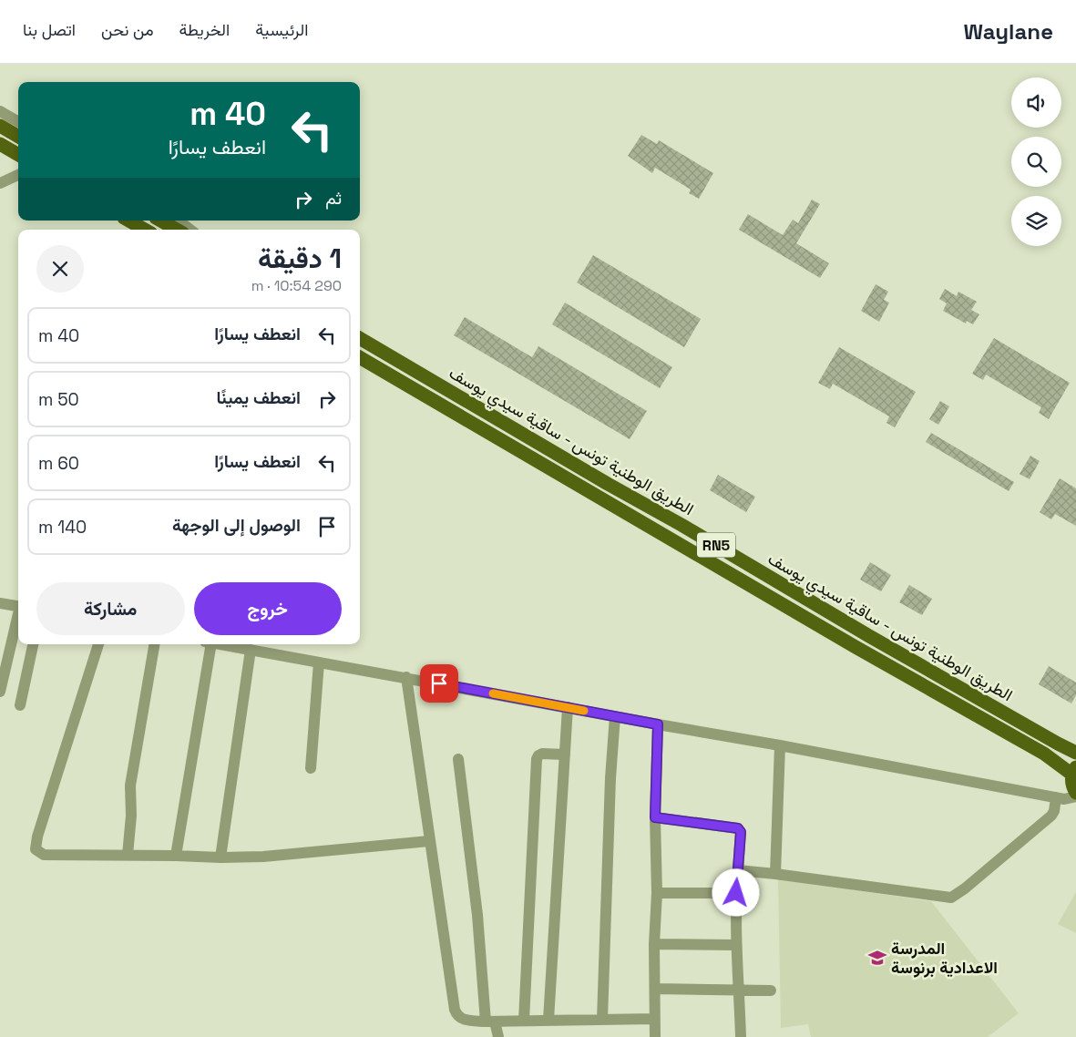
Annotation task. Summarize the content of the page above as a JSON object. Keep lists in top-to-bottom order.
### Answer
{
  "streets": {
    "main road": ["الطريق الوطنية تونس - ساقية سيدي يوسف", "RN5"]
  },
  "places": {
    "school or university": ["المدرسة الاعدادية برنوسة"]
  },
  "page": {
    "header": "Waylane",
    "nav": [
      "الرئيسية",
      "الخريطة",
      "من نحن",
      "اتصل بنا"
    ],
    "turn": ["40 m", "انعطف يسارًا"],
    "then": "ثم",
    "heading": ["1 دقيقة", "290 m · 10:54"],
    "list": [
      {
        "name": "انعطف يسارًا",
        "value": "40 m"
      },
      {
        "name": "انعطف يمينًا",
        "value": "50 m"
      },
      {
        "name": "انعطف يسارًا",
        "value": "60 m"
      },
      {
        "name": "الوصول إلى الوجهة",
        "value": "140 m"
      }
    ],
    "buttons": ["خروج", "مشاركة"]
  }
}
